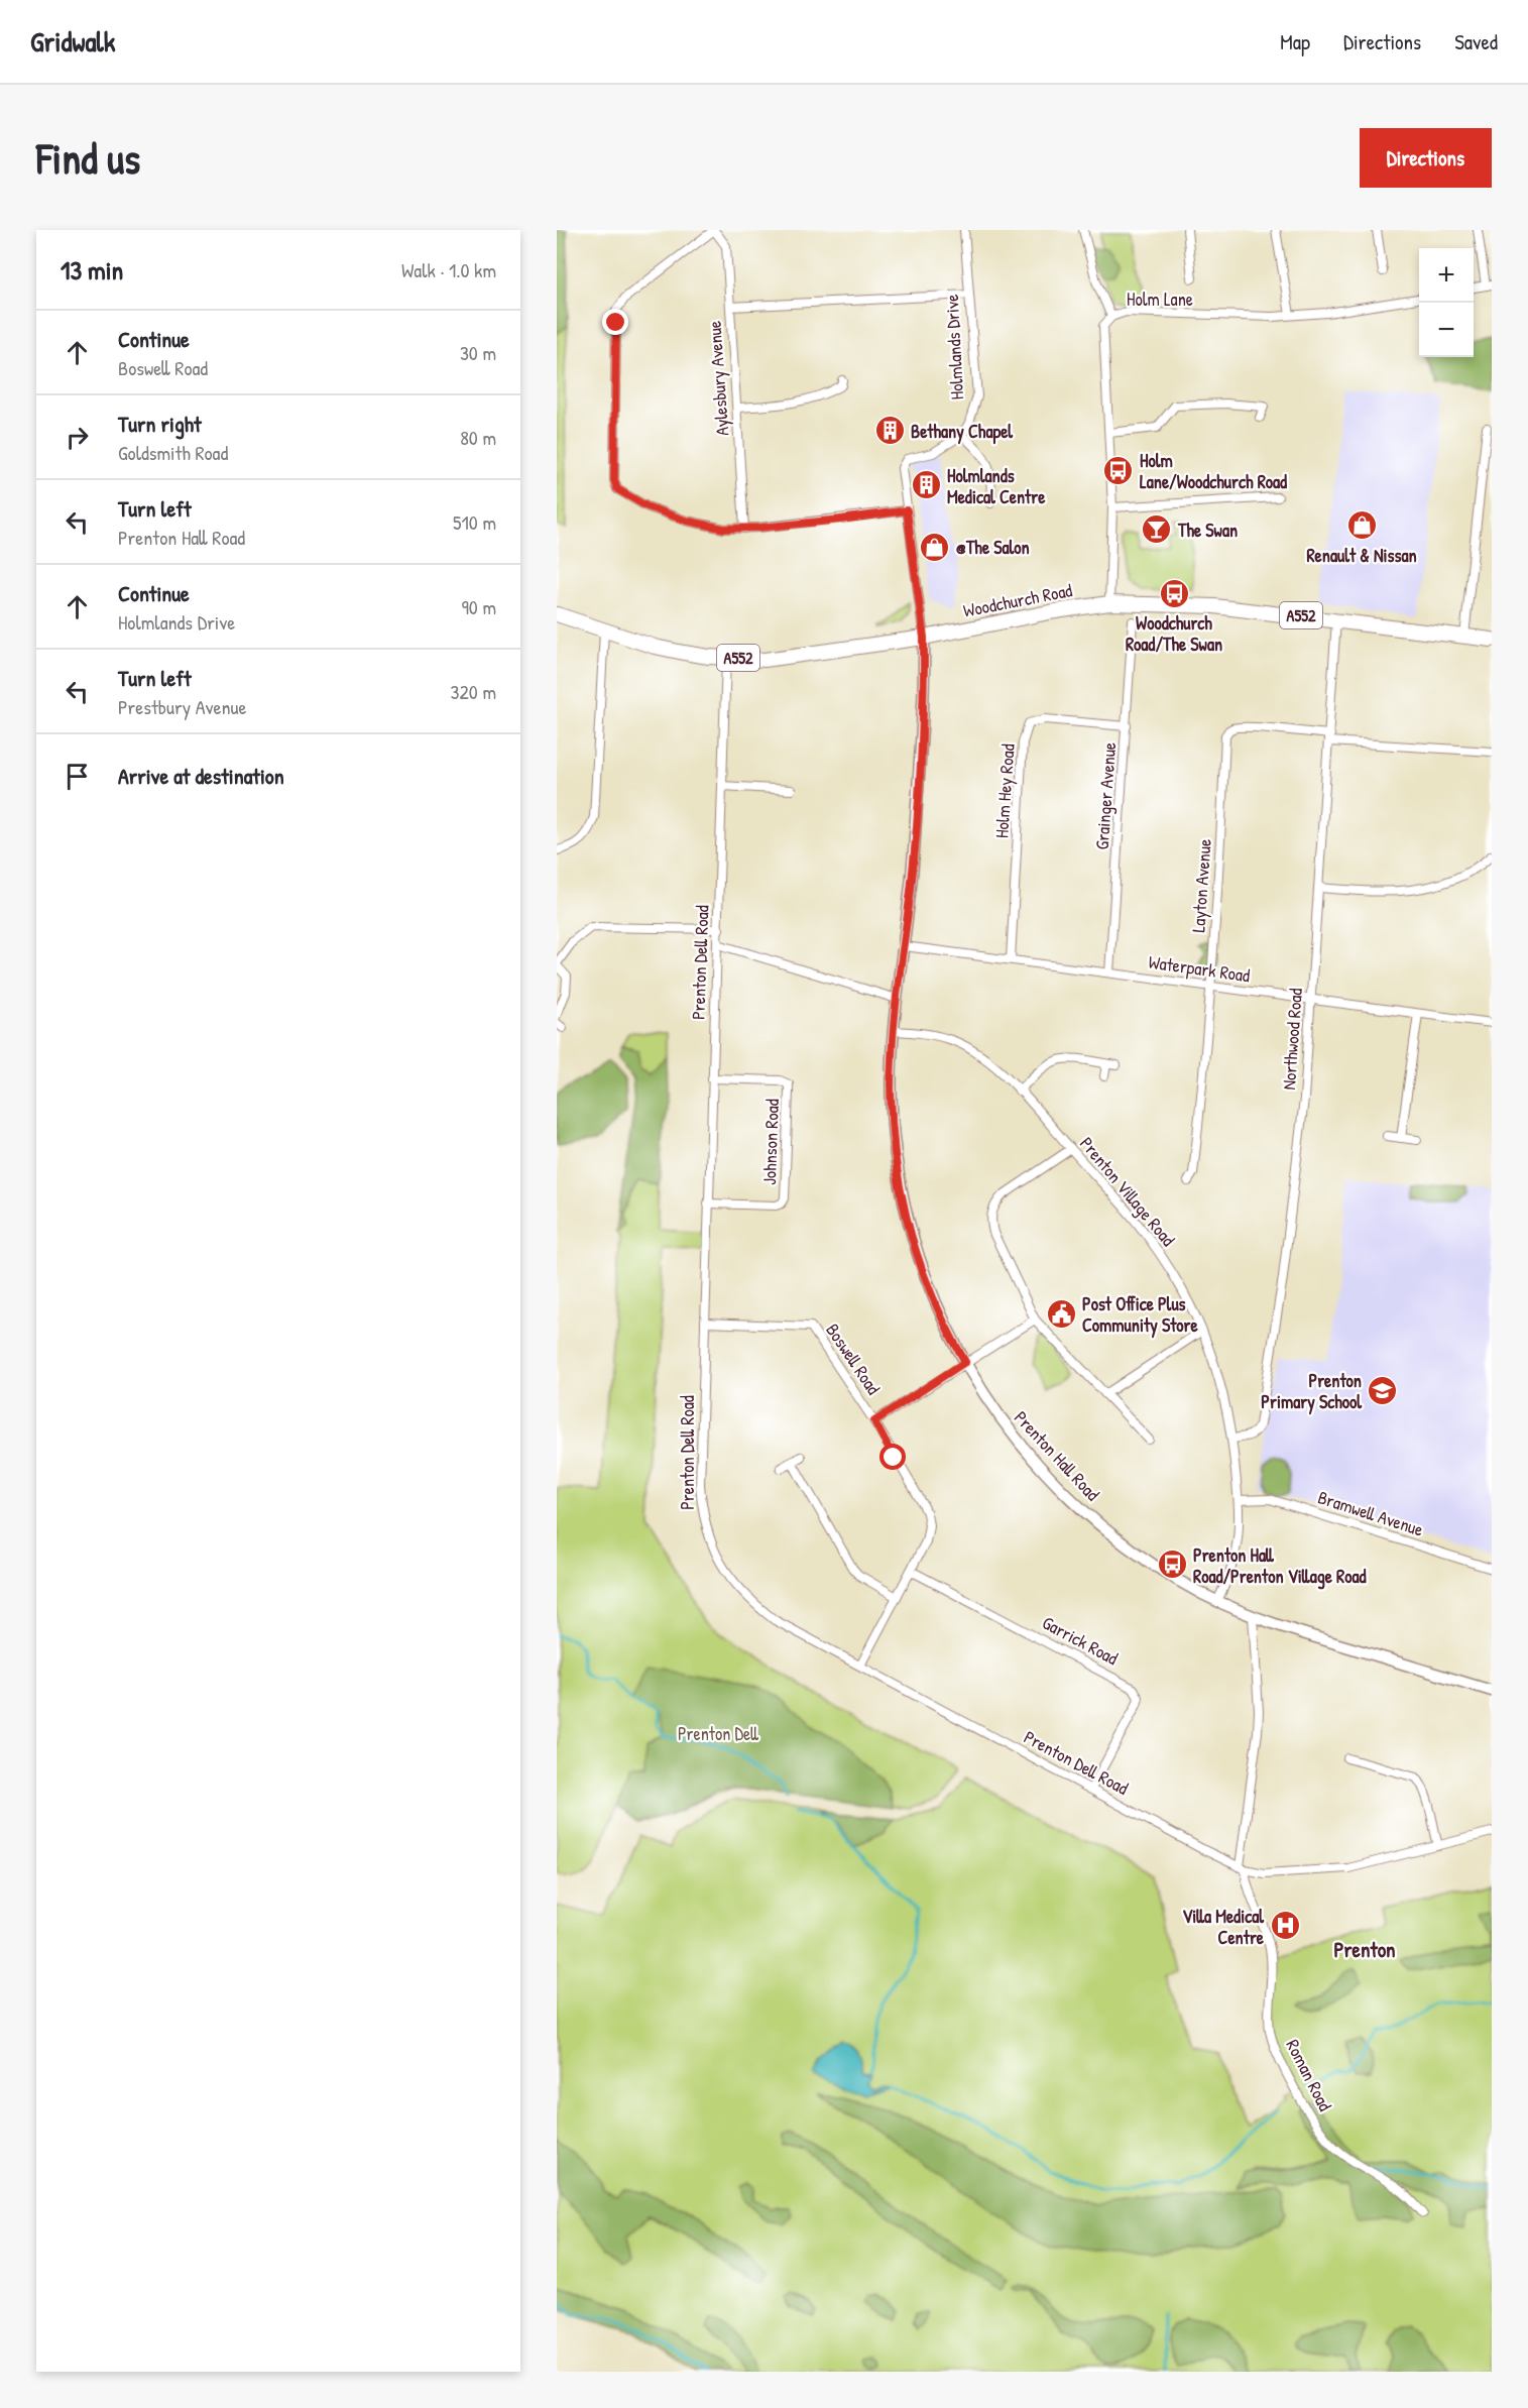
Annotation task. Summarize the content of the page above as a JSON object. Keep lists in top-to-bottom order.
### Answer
{
  "streets": {
    "highway": ["Woodchurch Road", "A552"],
    "street": [
      "Holm Lane",
      "Holmlands Drive",
      "Aylesbury Avenue",
      "Holm Hey Road",
      "Grainger Avenue",
      "Layton Avenue",
      "Prenton Dell Road",
      "Waterpark Road",
      "Northwood Road",
      "Johnson Road",
      "Prenton Village Road",
      "Boswell Road",
      "Prenton Hall Road",
      "Bramwell Avenue",
      "Garrick Road",
      "Roman Road"
    ]
  },
  "crossings": [
    ["Holm Lane", "Woodchurch Road"],
    ["Woodchurch Road", "Prenton Dell Road"],
    ["Woodchurch Road", "Northwood Road"],
    ["Woodchurch Road", "Prenton Hall Road"],
    ["Holm Hey Road", "Grainger Avenue"],
    ["Holm Hey Road", "Waterpark Road"],
    ["Grainger Avenue", "Waterpark Road"],
    ["Layton Avenue", "Waterpark Road"],
    ["Layton Avenue", "Northwood Road"],
    ["Prenton Dell Road", "Johnson Road"],
    ["Prenton Dell Road", "Boswell Road"],
    ["Prenton Dell Road", "Garrick Road"],
    ["Prenton Dell Road", "Roman Road"],
    ["Waterpark Road", "Northwood Road"],
    ["Waterpark Road", "Prenton Hall Road"],
    ["Northwood Road", "Prenton Village Road"],
    ["Prenton Village Road", "Prenton Hall Road"],
    ["Prenton Village Road", "Bramwell Avenue"],
    ["Boswell Road", "Garrick Road"]
  ],
  "districts": ["Prenton"],
  "parks": ["Prenton Dell"],
  "places": {
    "building": ["Bethany Chapel", "Holmlands Medical Centre"],
    "bus stop": ["Holm Lane/Woodchurch Road", "Woodchurch Road/The Swan", "Prenton Hall Road/Prenton Village Road"],
    "shop": ["Renault & Nissan", "@The Salon"],
    "bar": ["The Swan"],
    "public building": ["Post Office Plus Community Store"],
    "school or university": ["Prenton Primary School"],
    "hospital": ["Villa Medical Centre"]
  },
  "page": {
    "header": "Gridwalk",
    "nav": ["Map", "Directions", "Saved"],
    "buttons": "Directions",
    "title": "Find us",
    "heading": ["13 min", "Walk · 1.0 km"],
    "map_buttons": ["+", "−"],
    "list": [
      ["Continue", "Boswell Road", "30 m"],
      ["Turn right", "Goldsmith Road", "80 m"],
      ["Turn left", "Prenton Hall Road", "510 m"],
      ["Continue", "Holmlands Drive", "90 m"],
      ["Turn left", "Prestbury Avenue", "320 m"],
      "Arrive at destination"
    ]
  }
}
